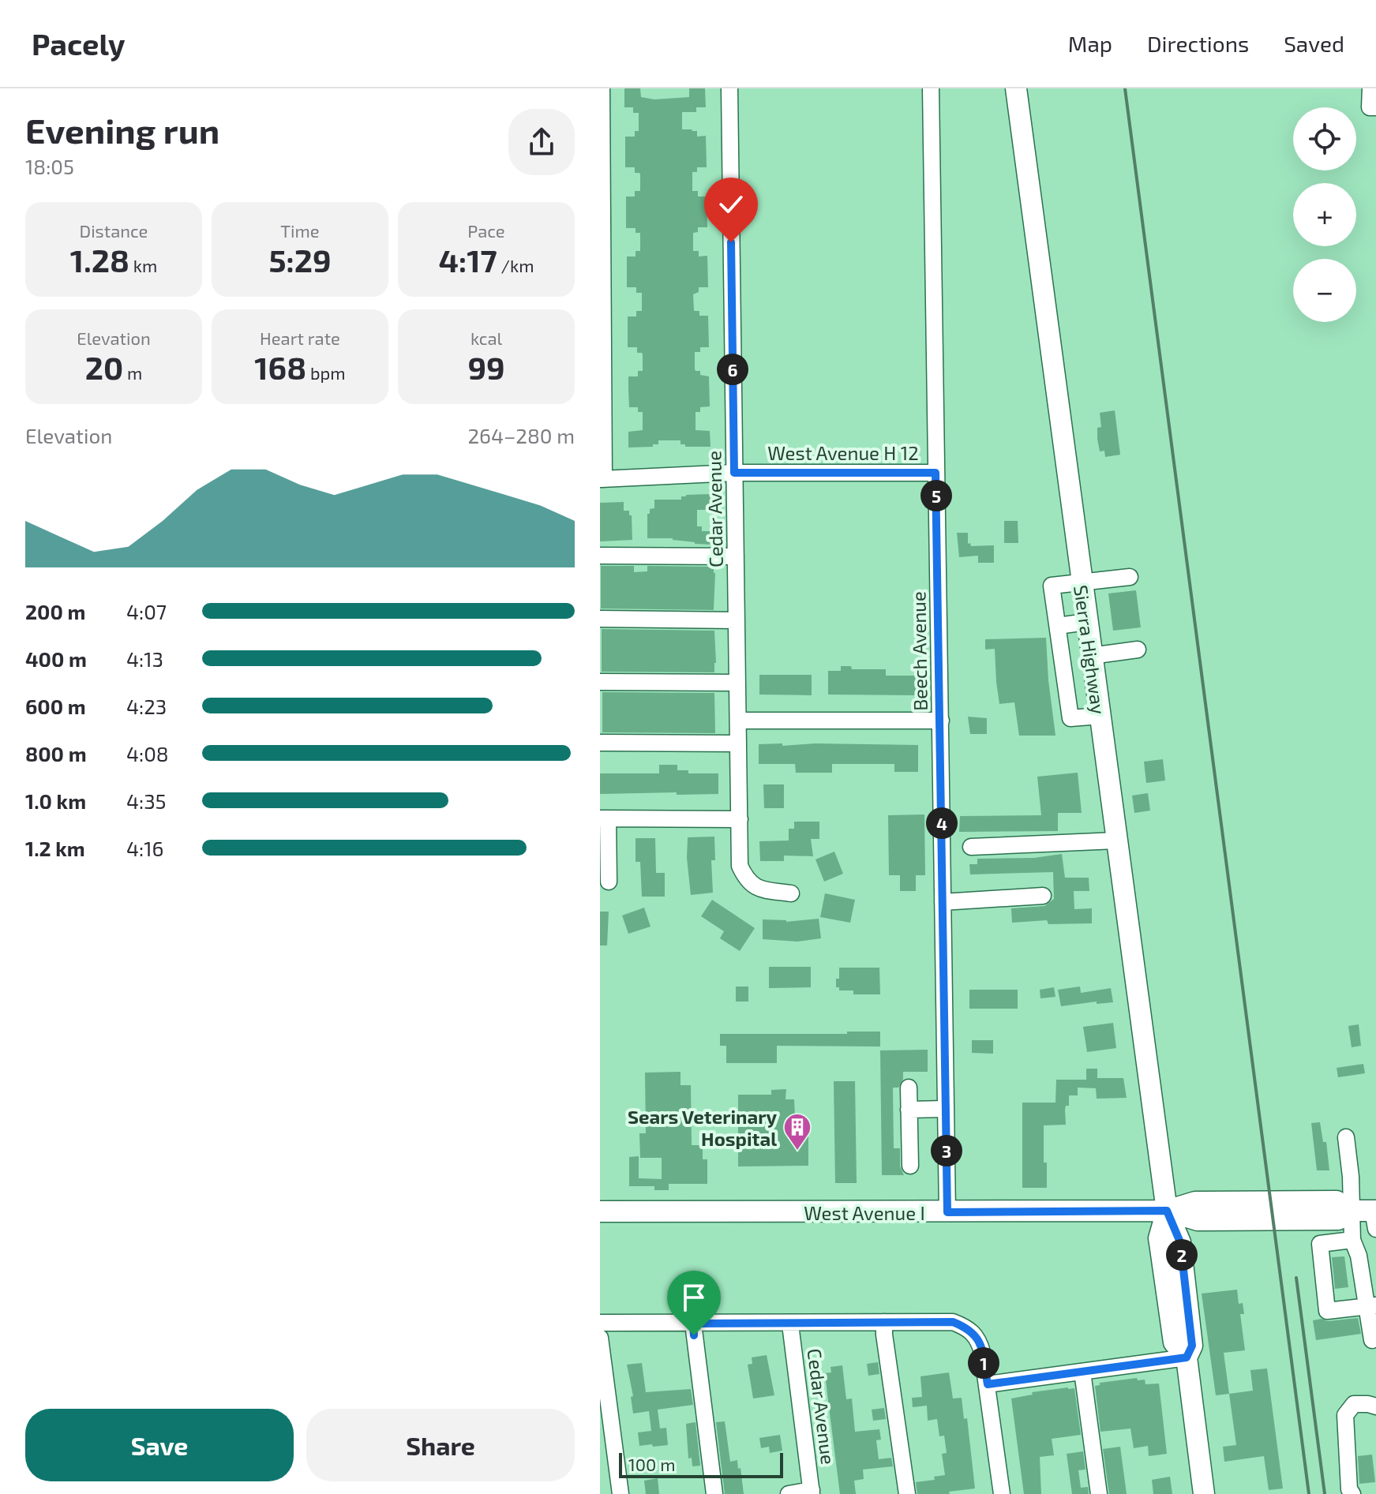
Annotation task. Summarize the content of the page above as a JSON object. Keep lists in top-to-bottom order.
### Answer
{
  "streets": {
    "main road": ["Sierra Highway", "West Avenue I"],
    "street": ["West Avenue H 12", "Cedar Avenue", "Beech Avenue"]
  },
  "crossings": [
    ["West Avenue H 12", "Cedar Avenue"],
    ["West Avenue H 12", "Beech Avenue"],
    ["Sierra Highway", "West Avenue I"],
    ["Beech Avenue", "West Avenue I"]
  ],
  "places": {
    "building": ["Sears Veterinary Hospital"]
  },
  "scale_bar": "100 m",
  "page": {
    "header": "Pacely",
    "nav": ["Map", "Directions", "Saved"],
    "heading": ["Evening run", "18:05"],
    "map_buttons": ["+", "−"],
    "stats": [
      ["Distance", "1.28 km"],
      ["Time", "5:29"],
      ["Pace", "4:17 /km"],
      ["Elevation", "20 m"],
      ["Heart rate", "168 bpm"],
      ["kcal", "99"]
    ],
    "pins": [
      "6",
      "5",
      "4",
      "3",
      "2",
      "1"
    ],
    "chart": ["Elevation", "264–280 m"],
    "list": [
      {
        "name": "200 m",
        "note": "4:07"
      },
      {
        "name": "400 m",
        "note": "4:13"
      },
      {
        "name": "600 m",
        "note": "4:23"
      },
      {
        "name": "800 m",
        "note": "4:08"
      },
      {
        "name": "1.0 km",
        "note": "4:35"
      },
      {
        "name": "1.2 km",
        "note": "4:16"
      }
    ],
    "buttons": ["Save", "Share"],
    "scale": "100 m"
  }
}
